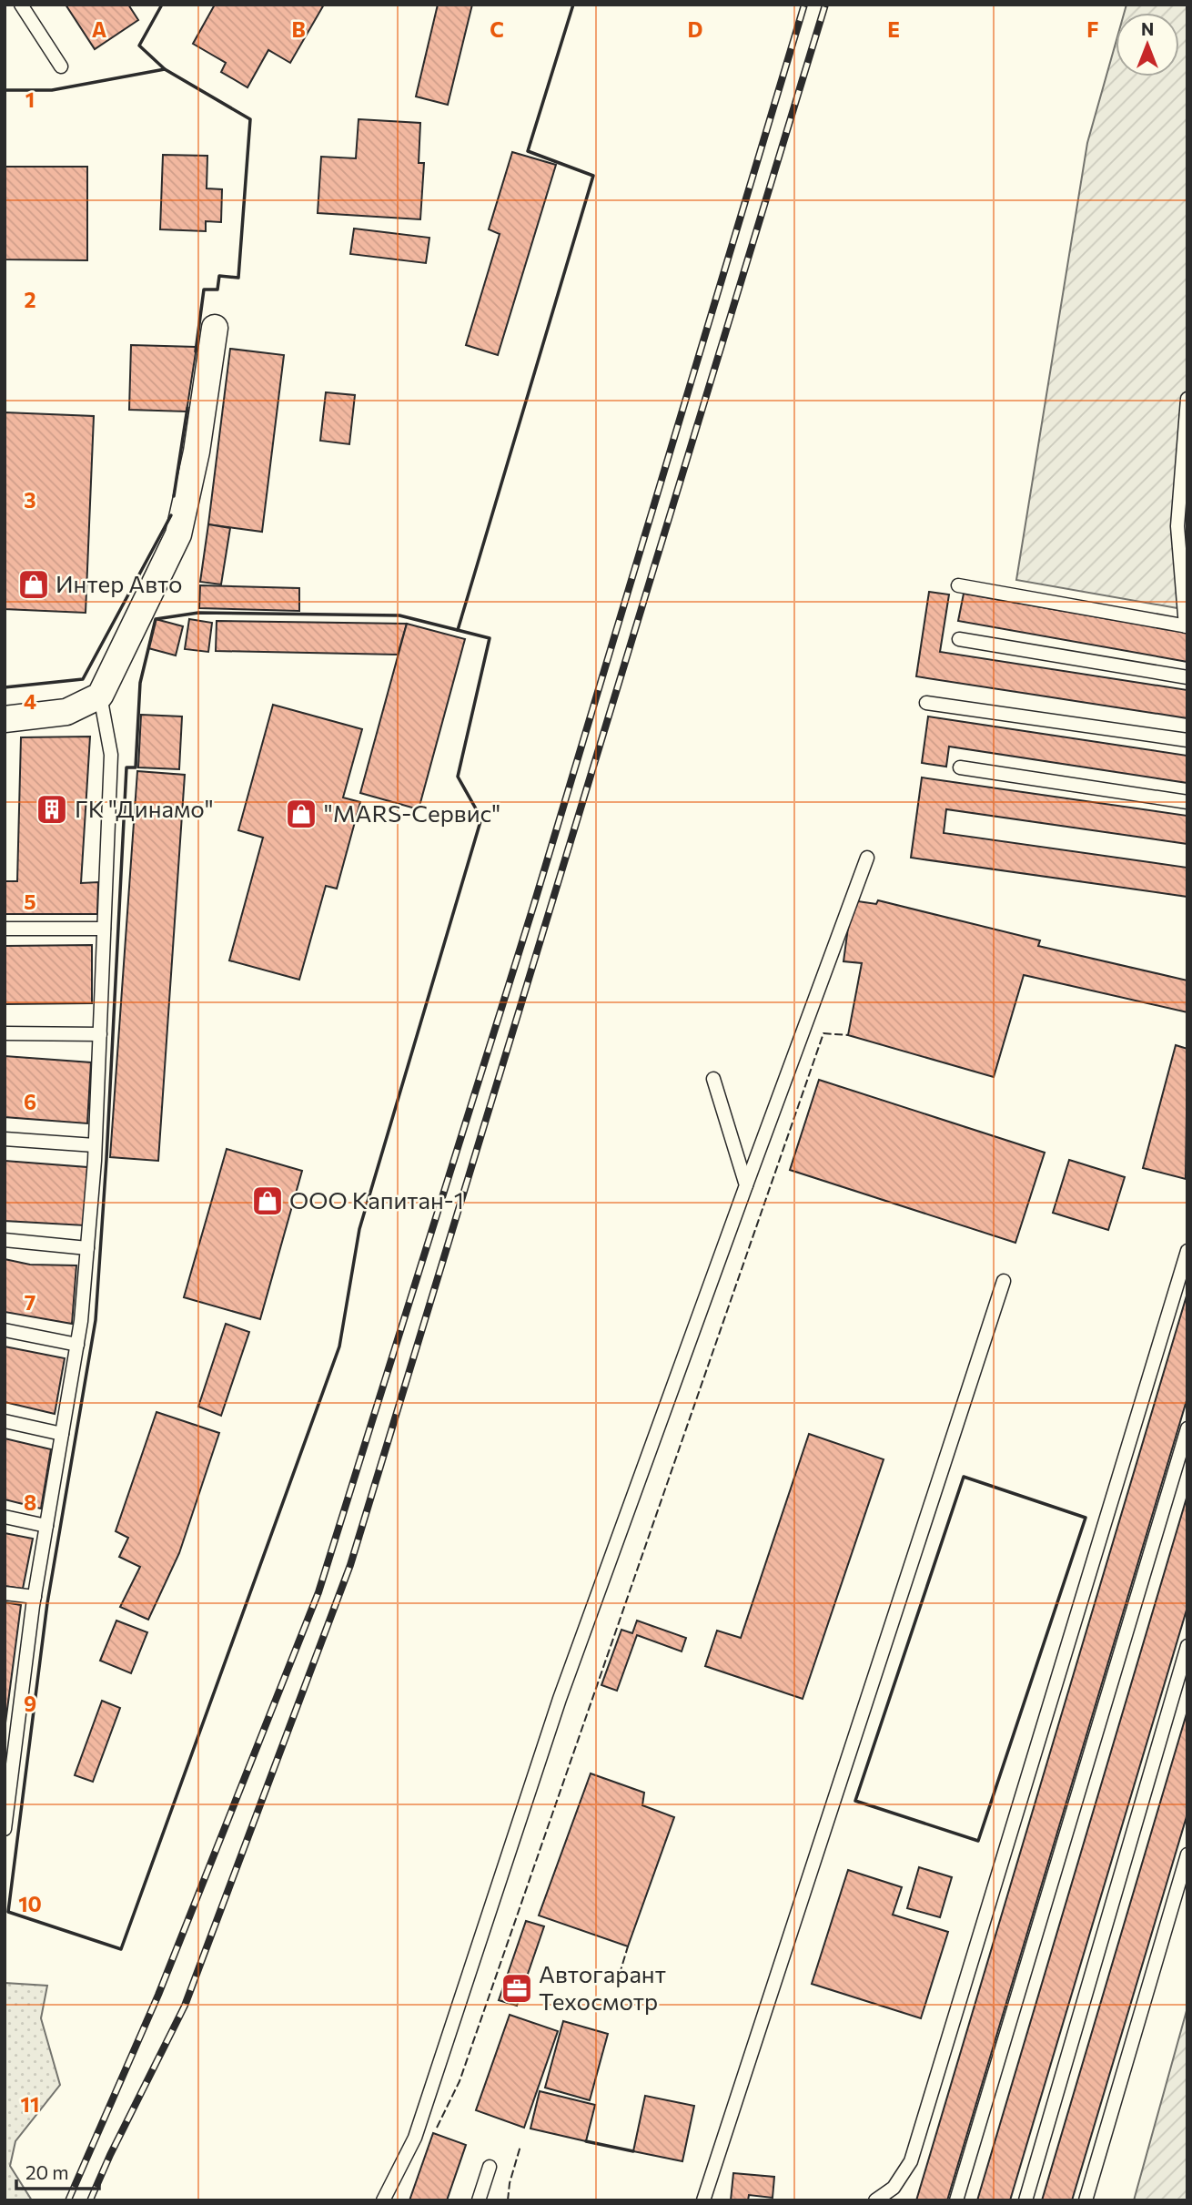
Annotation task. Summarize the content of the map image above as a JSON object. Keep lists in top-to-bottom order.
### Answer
{
  "places": {
    "shop": ["Интер Авто", "\"MARS-Сервис\"", "ООО Капитан-1"],
    "building": ["ГК \"Динамо\""],
    "office": ["Автогарант Техосмотр"]
  },
  "scale_bar": "20 m",
  "north": "top",
  "grid": {
    "columns": [
      "A",
      "B",
      "C",
      "D",
      "E",
      "F"
    ],
    "rows": [
      "1",
      "2",
      "3",
      "4",
      "5",
      "6",
      "7",
      "8",
      "9",
      "10",
      "11"
    ]
  }
}
